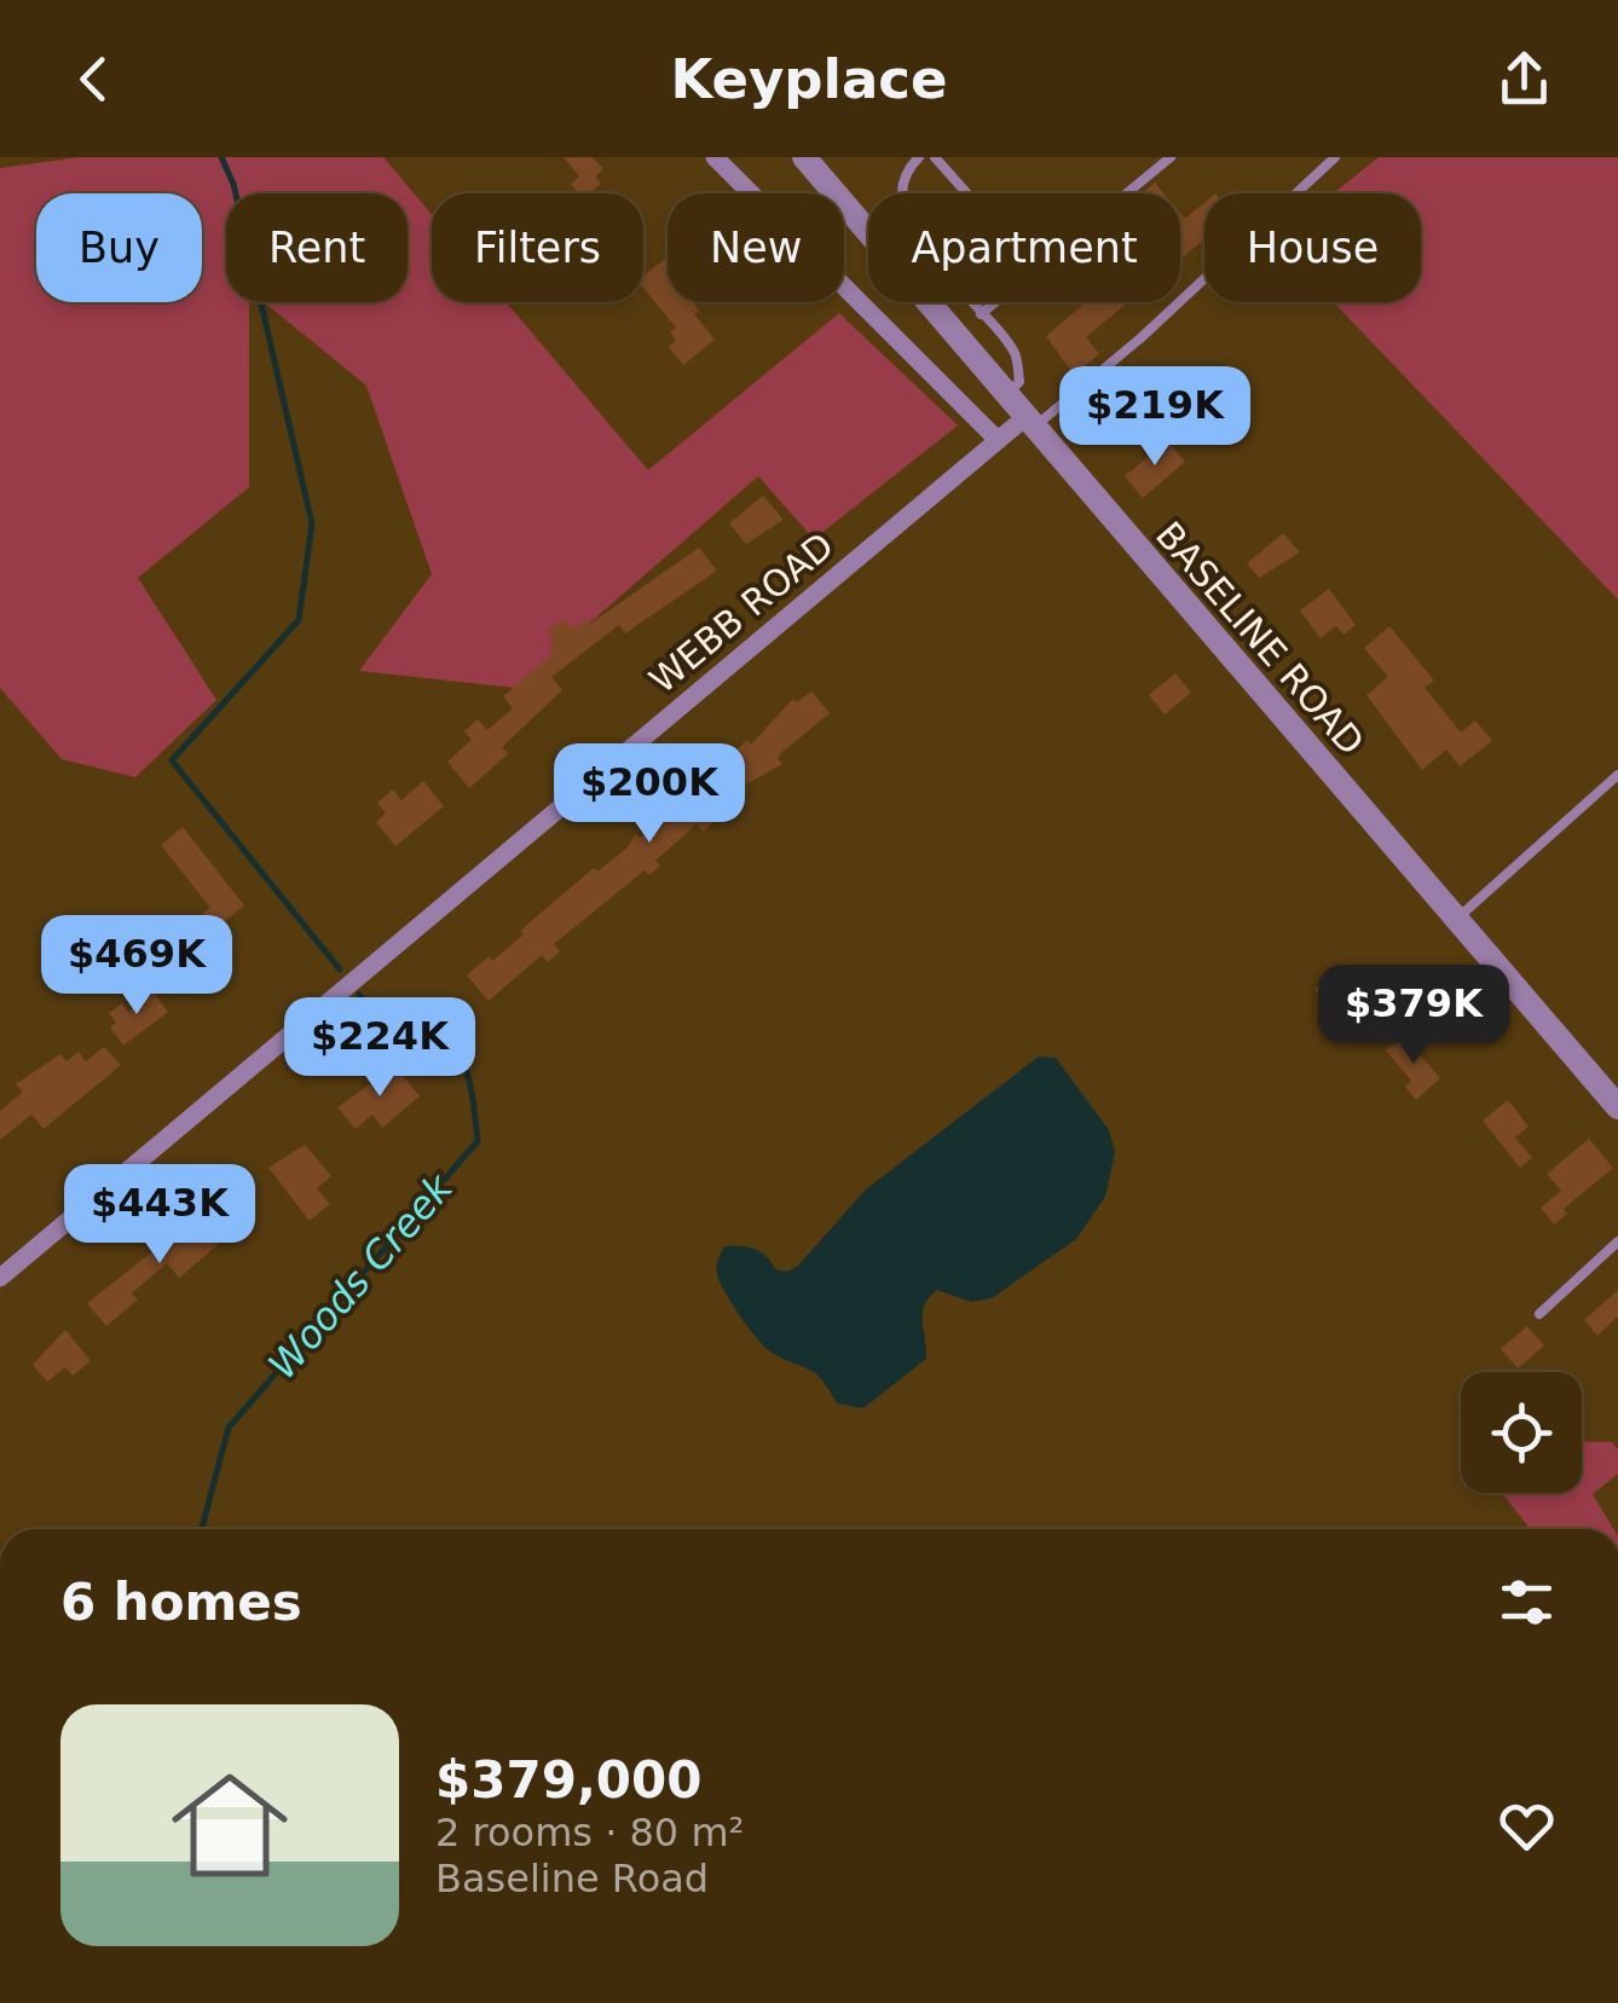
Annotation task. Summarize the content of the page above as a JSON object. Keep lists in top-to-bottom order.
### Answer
{
  "streets": {
    "street": ["WEBB ROAD", "BASELINE ROAD"]
  },
  "crossings": [
    ["WEBB ROAD", "BASELINE ROAD"]
  ],
  "water": ["Woods Creek"],
  "page": {
    "header": "Keyplace",
    "chip": [
      "Buy",
      "Rent",
      "Filters",
      "New",
      "Apartment",
      "House"
    ],
    "price": [
      "$219K",
      "$200K",
      "$469K",
      "$379K",
      "$224K",
      "$443K"
    ],
    "heading": "6 homes",
    "list": [
      {
        "name": "$379,000",
        "note": "2 rooms · 80 m² · Baseline Road"
      }
    ]
  }
}
